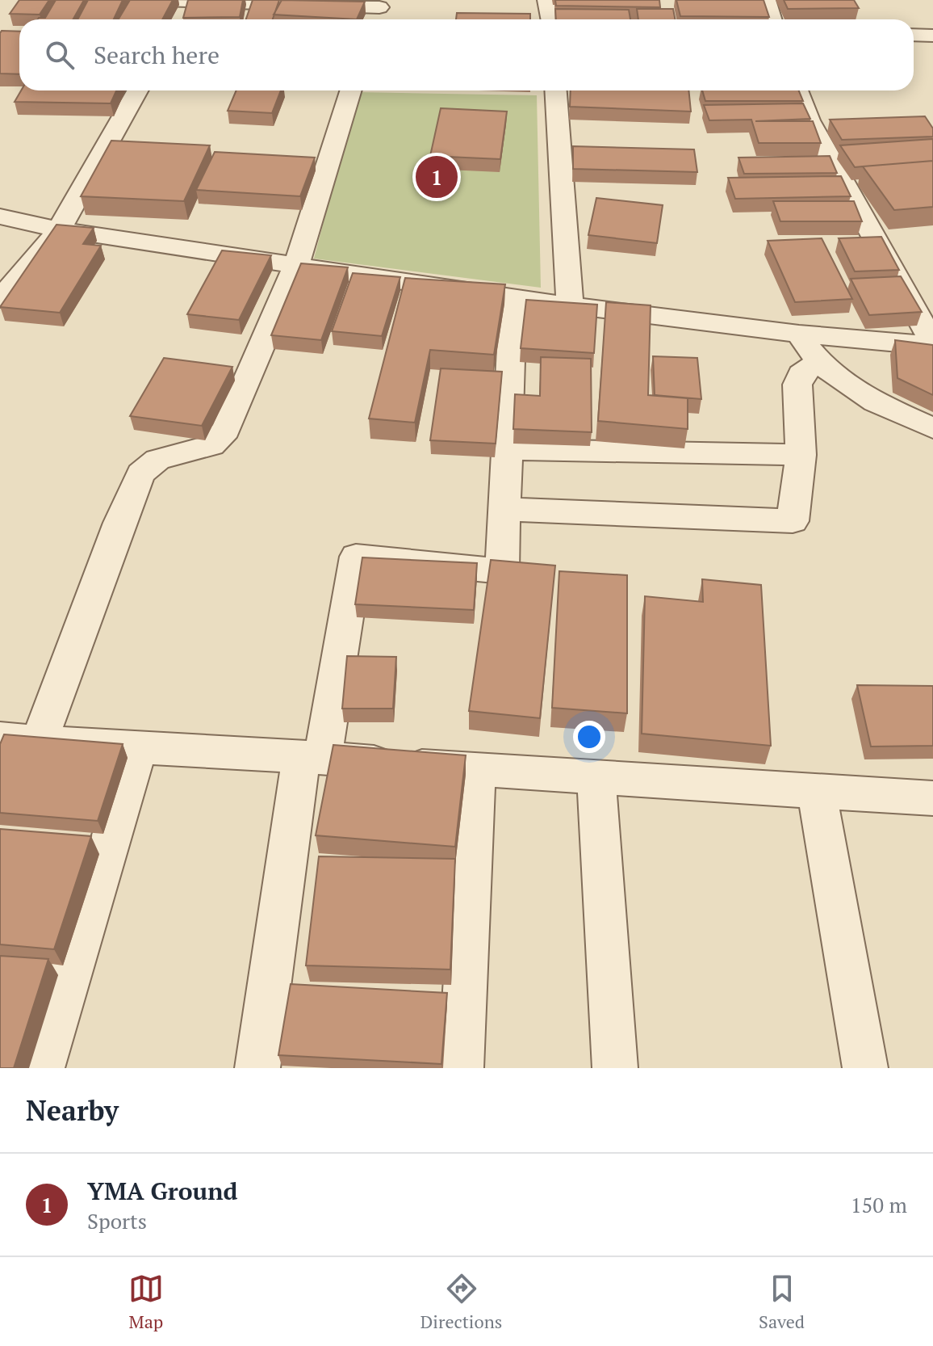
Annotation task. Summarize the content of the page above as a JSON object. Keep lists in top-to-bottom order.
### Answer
{
  "page": {
    "search": "Search here",
    "pins": "1",
    "heading": "Nearby",
    "list": [
      {
        "mark": "1",
        "name": "YMA Ground",
        "note": "Sports",
        "value": "150 m"
      }
    ],
    "nav": ["Map", "Directions", "Saved"]
  }
}
